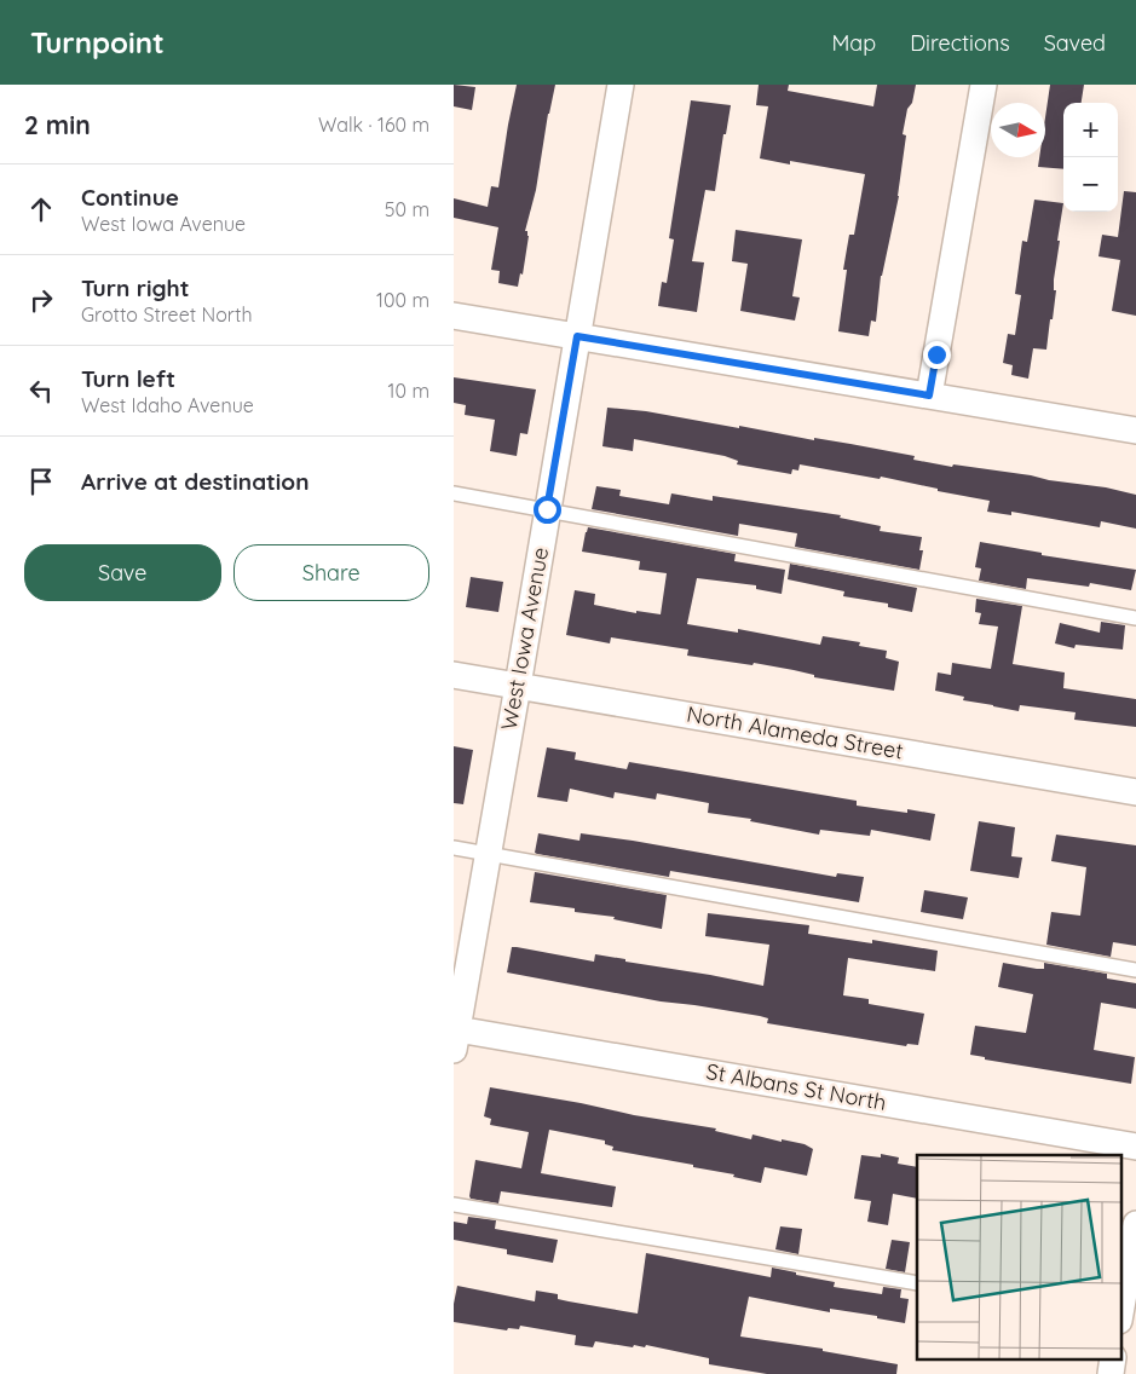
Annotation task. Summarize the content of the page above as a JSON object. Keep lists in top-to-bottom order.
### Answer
{
  "streets": {
    "street": ["West Iowa Avenue", "North Alameda Street", "St Albans St North"]
  },
  "crossings": [
    ["West Iowa Avenue", "North Alameda Street"],
    ["West Iowa Avenue", "St Albans St North"]
  ],
  "north": "right",
  "page": {
    "header": "Turnpoint",
    "nav": ["Map", "Directions", "Saved"],
    "heading": ["2 min", "Walk · 160 m"],
    "map_buttons": ["+", "−"],
    "list": [
      ["Continue", "West Iowa Avenue", "50 m"],
      ["Turn right", "Grotto Street North", "100 m"],
      ["Turn left", "West Idaho Avenue", "10 m"],
      "Arrive at destination"
    ],
    "buttons": ["Save", "Share"]
  }
}
